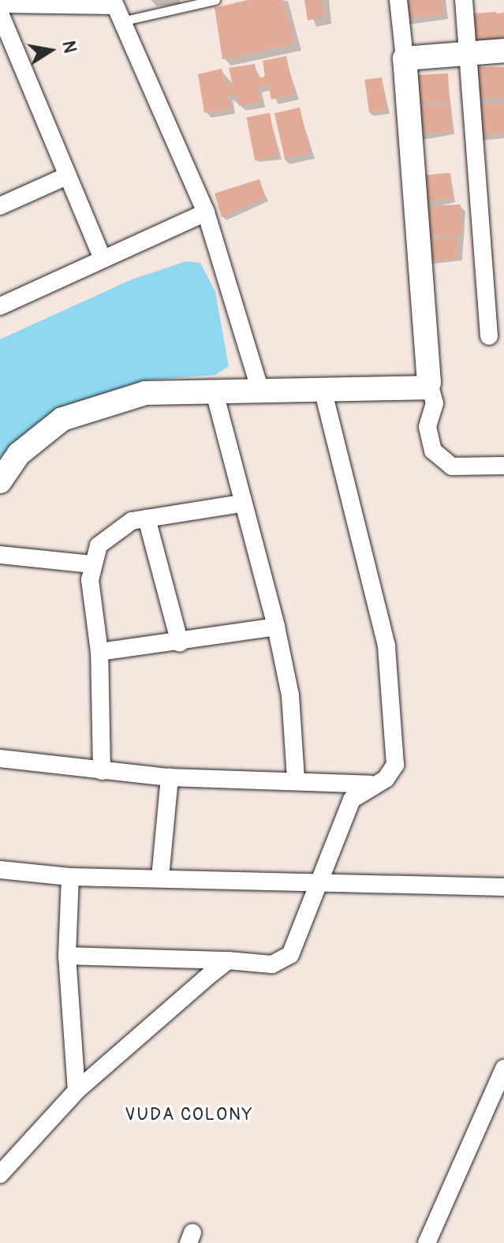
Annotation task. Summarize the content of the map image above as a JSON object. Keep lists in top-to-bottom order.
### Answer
{
  "districts": ["VUDA COLONY"],
  "north": "right"
}
